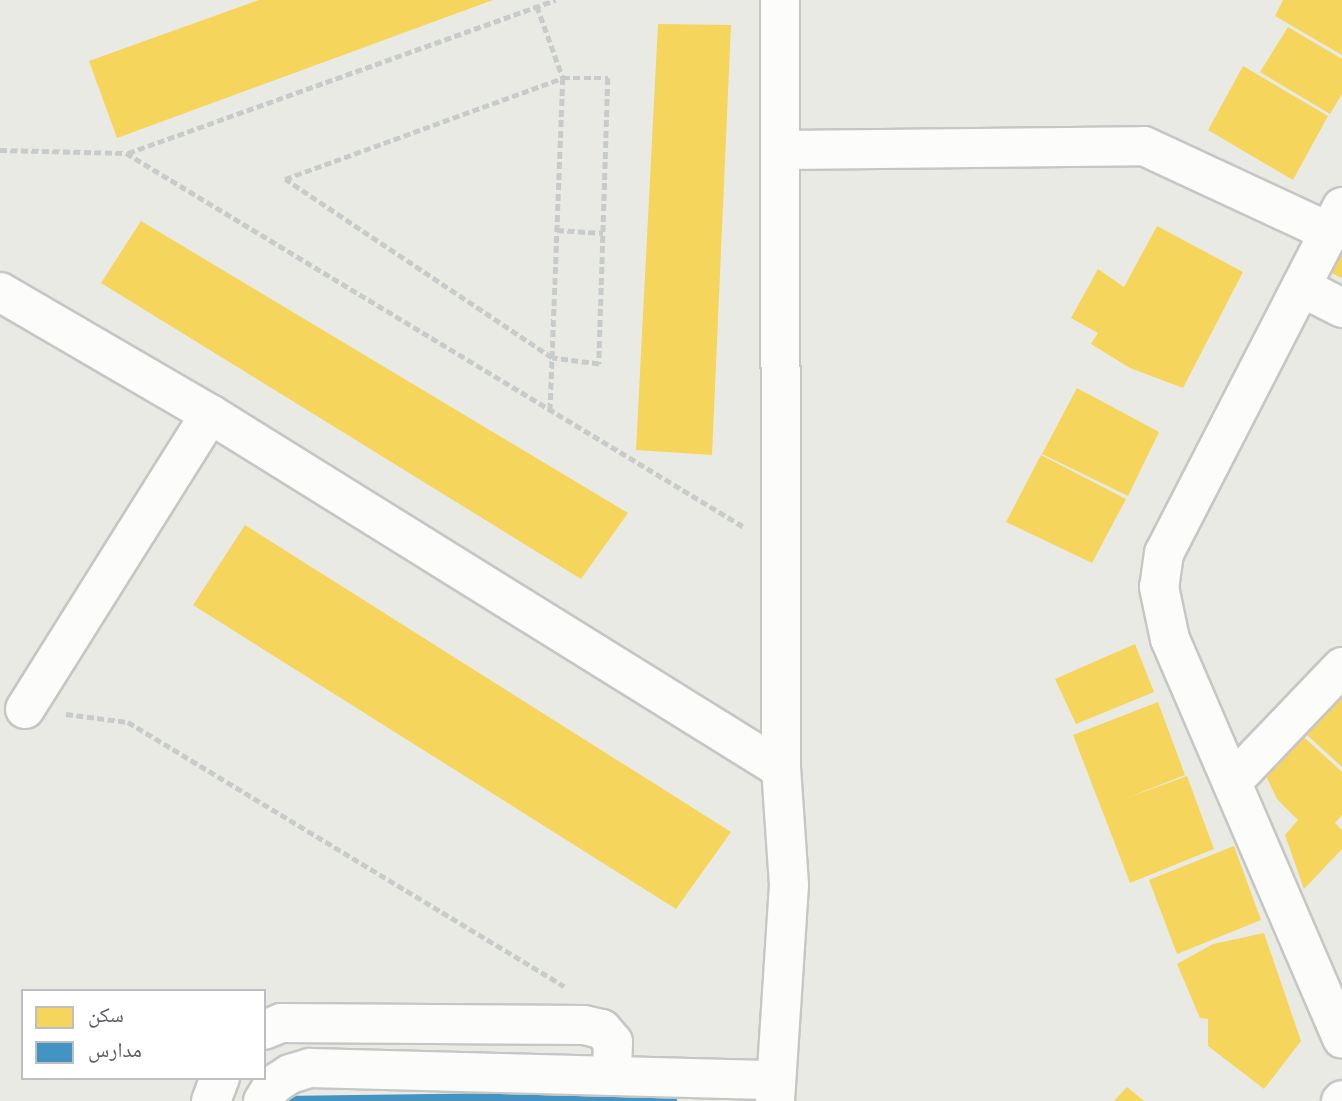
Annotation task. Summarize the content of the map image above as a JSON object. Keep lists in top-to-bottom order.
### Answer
{
  "legend": ["سكن", "مدارس"]
}
